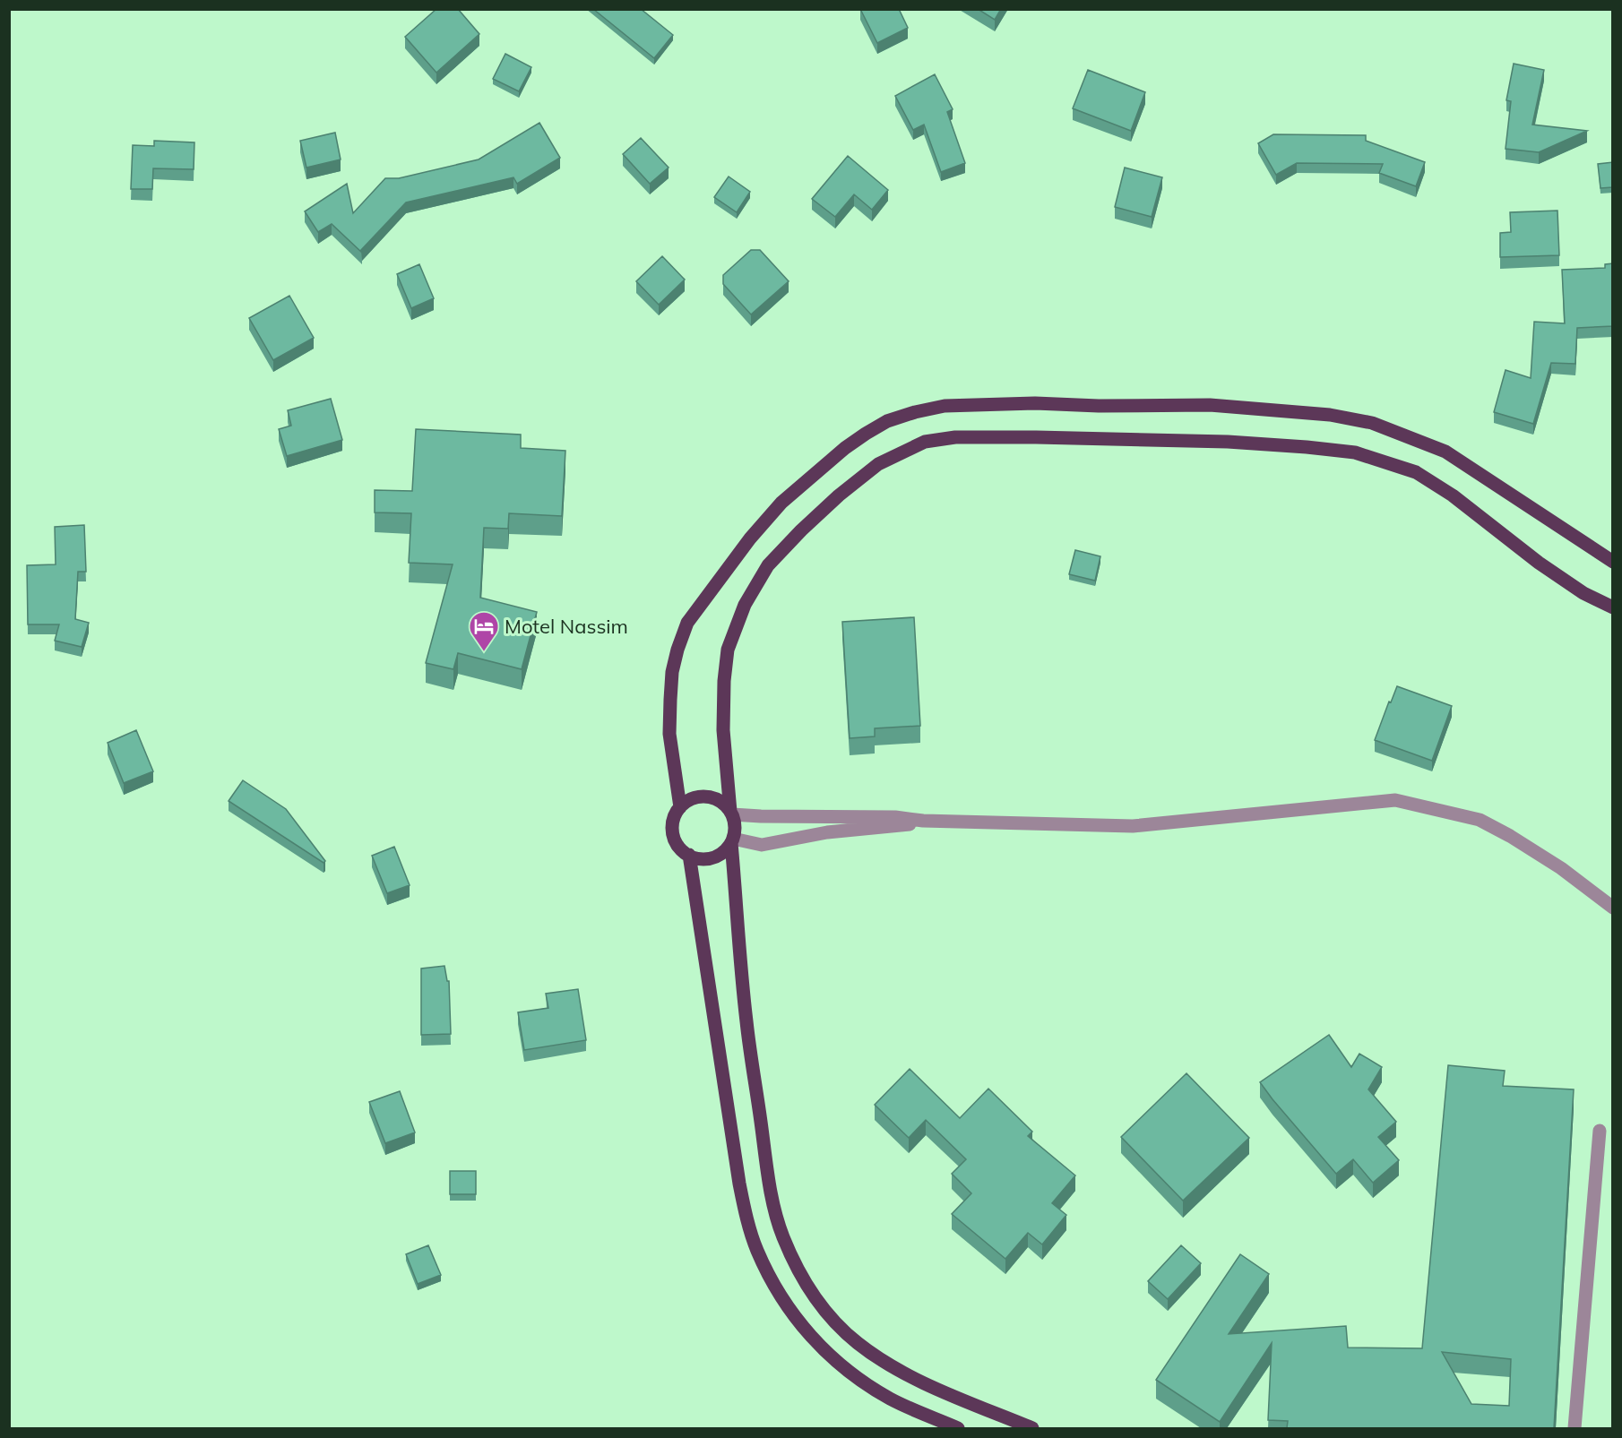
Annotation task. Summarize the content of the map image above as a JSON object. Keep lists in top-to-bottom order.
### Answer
{
  "places": {
    "hotel": ["Motel Nassim"]
  }
}
